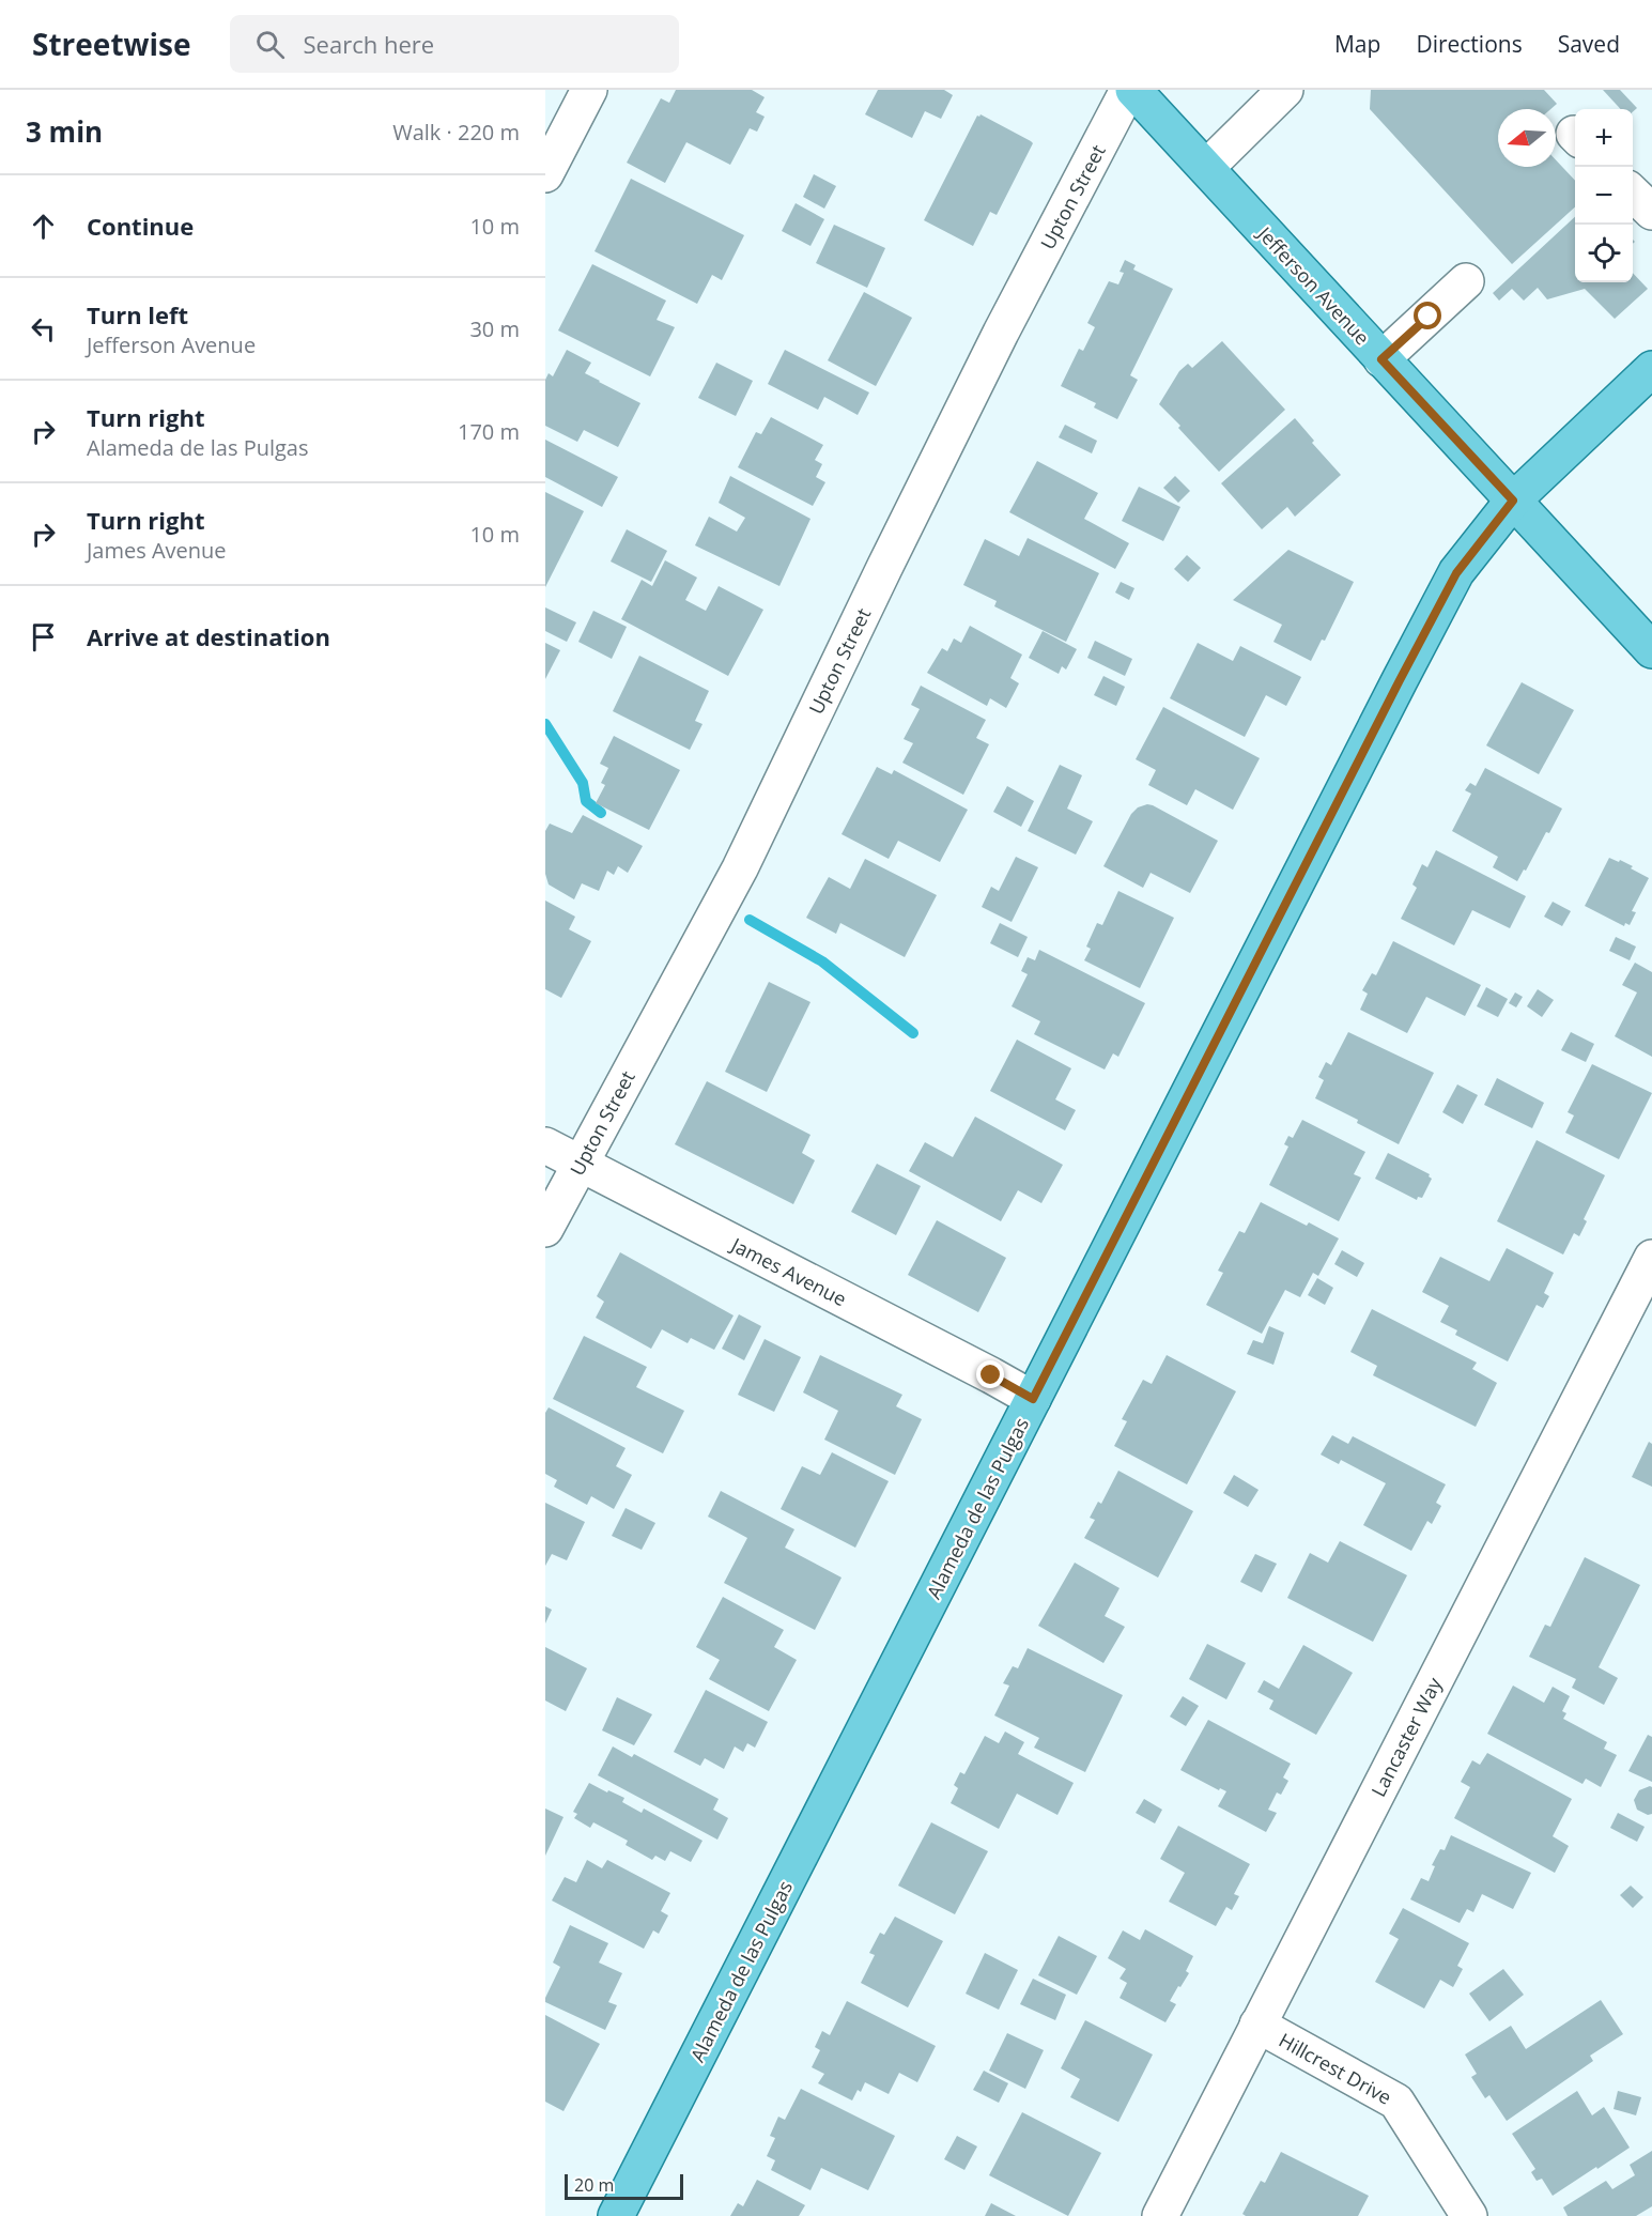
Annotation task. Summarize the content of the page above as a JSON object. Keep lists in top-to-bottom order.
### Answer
{
  "streets": {
    "main road": ["Jefferson Avenue", "Alameda de las Pulgas"],
    "street": [
      "Upton Street",
      "James Avenue",
      "Lancaster Way",
      "Hillcrest Drive"
    ]
  },
  "crossings": [
    ["Upton Street", "James Avenue"],
    ["Jefferson Avenue", "Alameda de las Pulgas"],
    ["James Avenue", "Alameda de las Pulgas"],
    ["Lancaster Way", "Hillcrest Drive"]
  ],
  "scale_bar": "20 m",
  "north": "left",
  "page": {
    "header": "Streetwise",
    "search": "Search here",
    "nav": ["Map", "Directions", "Saved"],
    "heading": ["3 min", "Walk · 220 m"],
    "map_buttons": ["+", "−"],
    "list": [
      ["Continue", "10 m"],
      ["Turn left", "Jefferson Avenue", "30 m"],
      ["Turn right", "Alameda de las Pulgas", "170 m"],
      ["Turn right", "James Avenue", "10 m"],
      "Arrive at destination"
    ],
    "scale": "20 m"
  }
}
